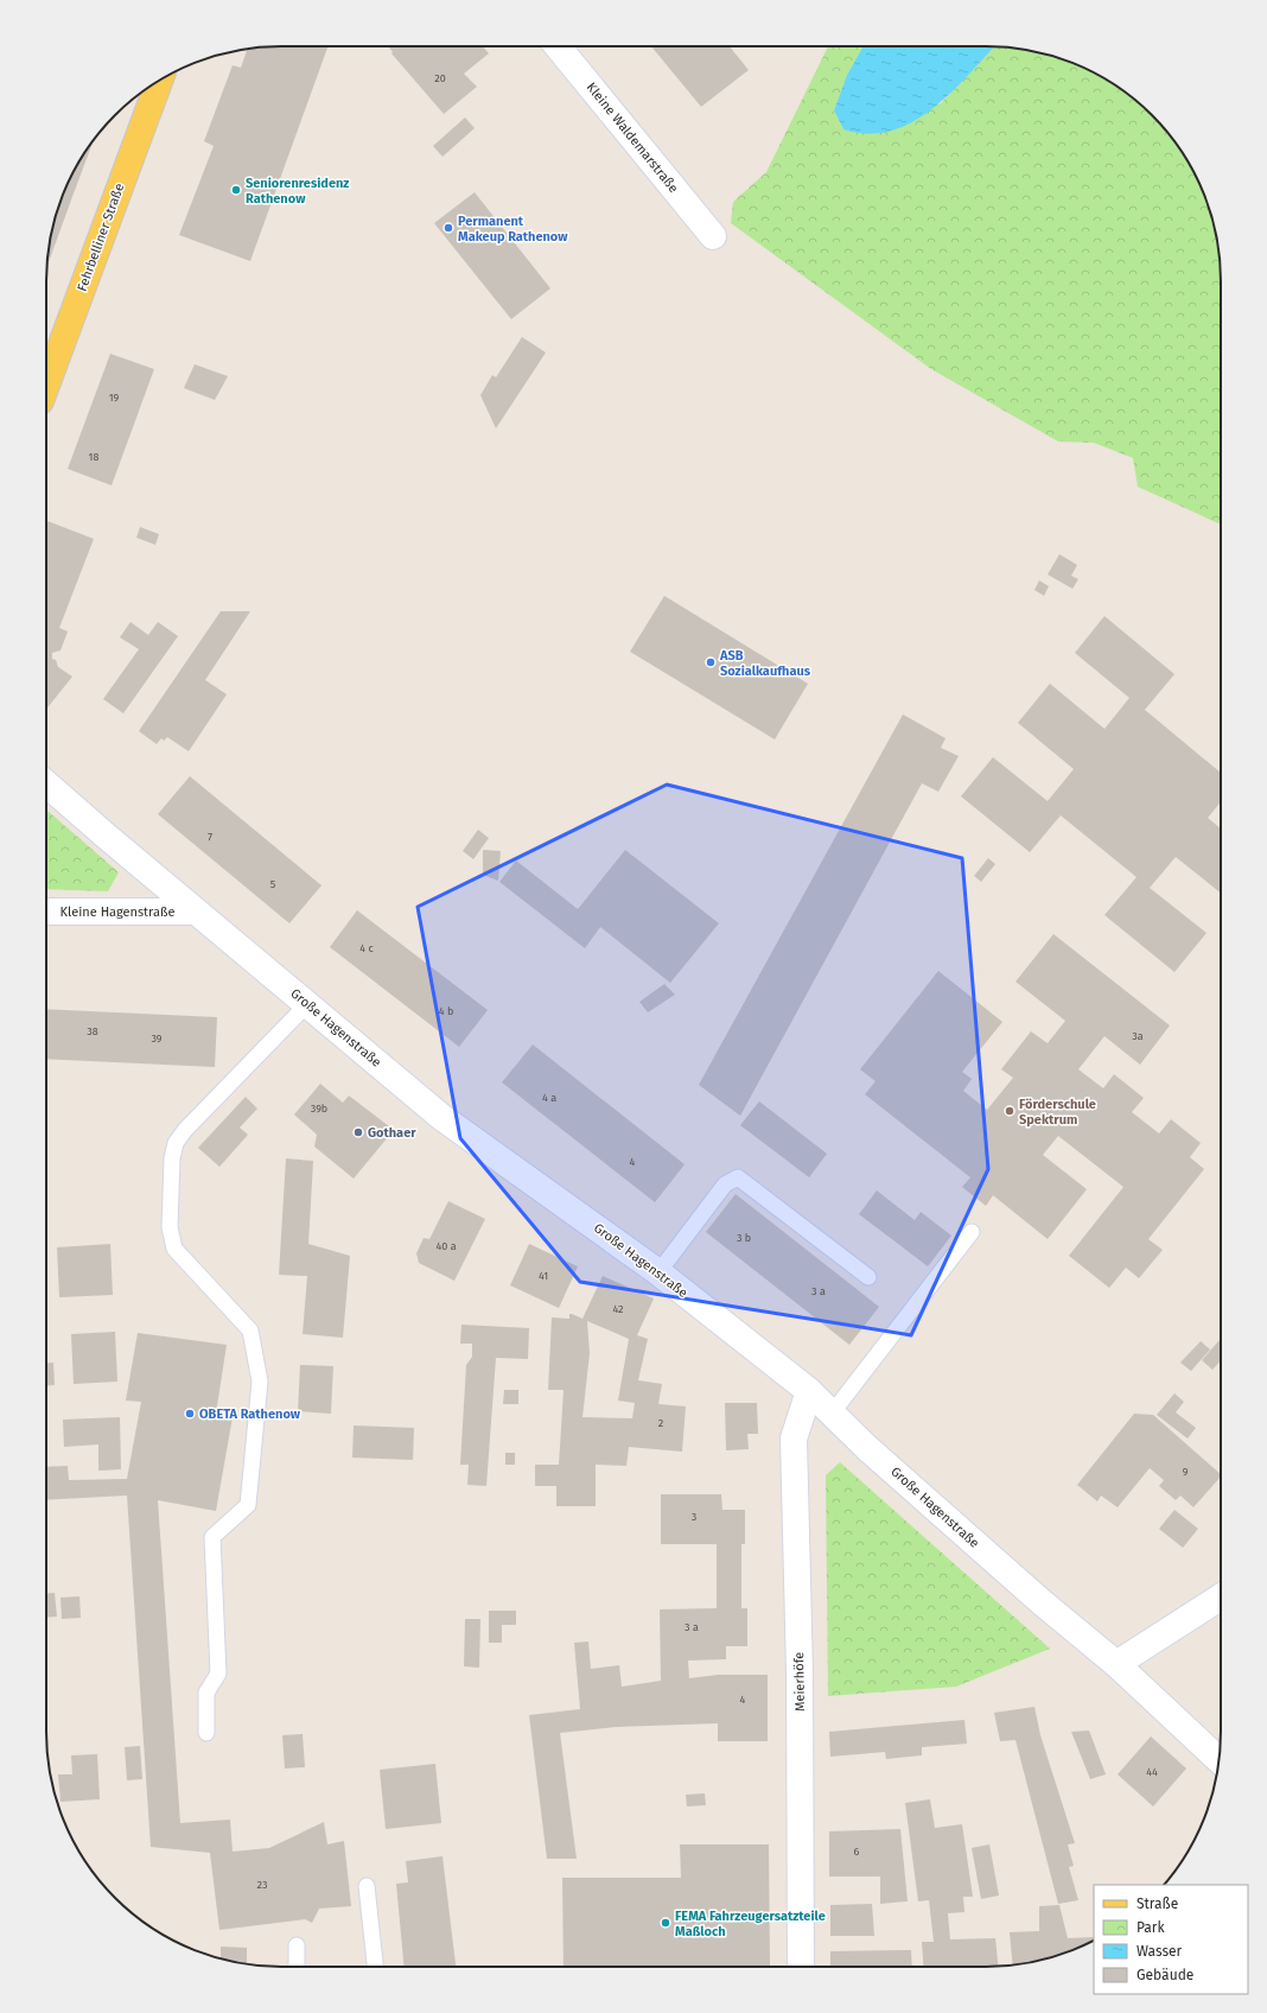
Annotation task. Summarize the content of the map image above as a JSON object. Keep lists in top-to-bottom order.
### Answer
{
  "streets": {
    "main road": ["Fehrbelliner Straße"],
    "street": [
      "Kleine Waldemarstraße",
      "Kleine Hagenstraße",
      "Große Hagenstraße",
      "Meierhöfe"
    ]
  },
  "crossings": [
    ["Kleine Hagenstraße", "Große Hagenstraße"],
    ["Große Hagenstraße", "Meierhöfe"]
  ],
  "places": [
    "Seniorenresidenz Rathenow",
    "Permanent Makeup Rathenow",
    "ASB Sozialkaufhaus",
    "Förderschule Spektrum",
    "Gothaer",
    "OBETA Rathenow",
    "FEMA Fahrzeugersatzteile Maßloch"
  ],
  "house_numbers": [
    "20",
    "19",
    "18",
    "7",
    "5",
    "4 c",
    "4 b",
    "38",
    "3a",
    "39",
    "4 a",
    "39b",
    "4",
    "3 b",
    "40 a",
    "41",
    "3 a",
    "42",
    "2",
    "9",
    "3",
    "3 a",
    "4",
    "44",
    "6",
    "23"
  ],
  "legend": [
    "Straße",
    "Park",
    "Wasser",
    "Gebäude"
  ]
}
